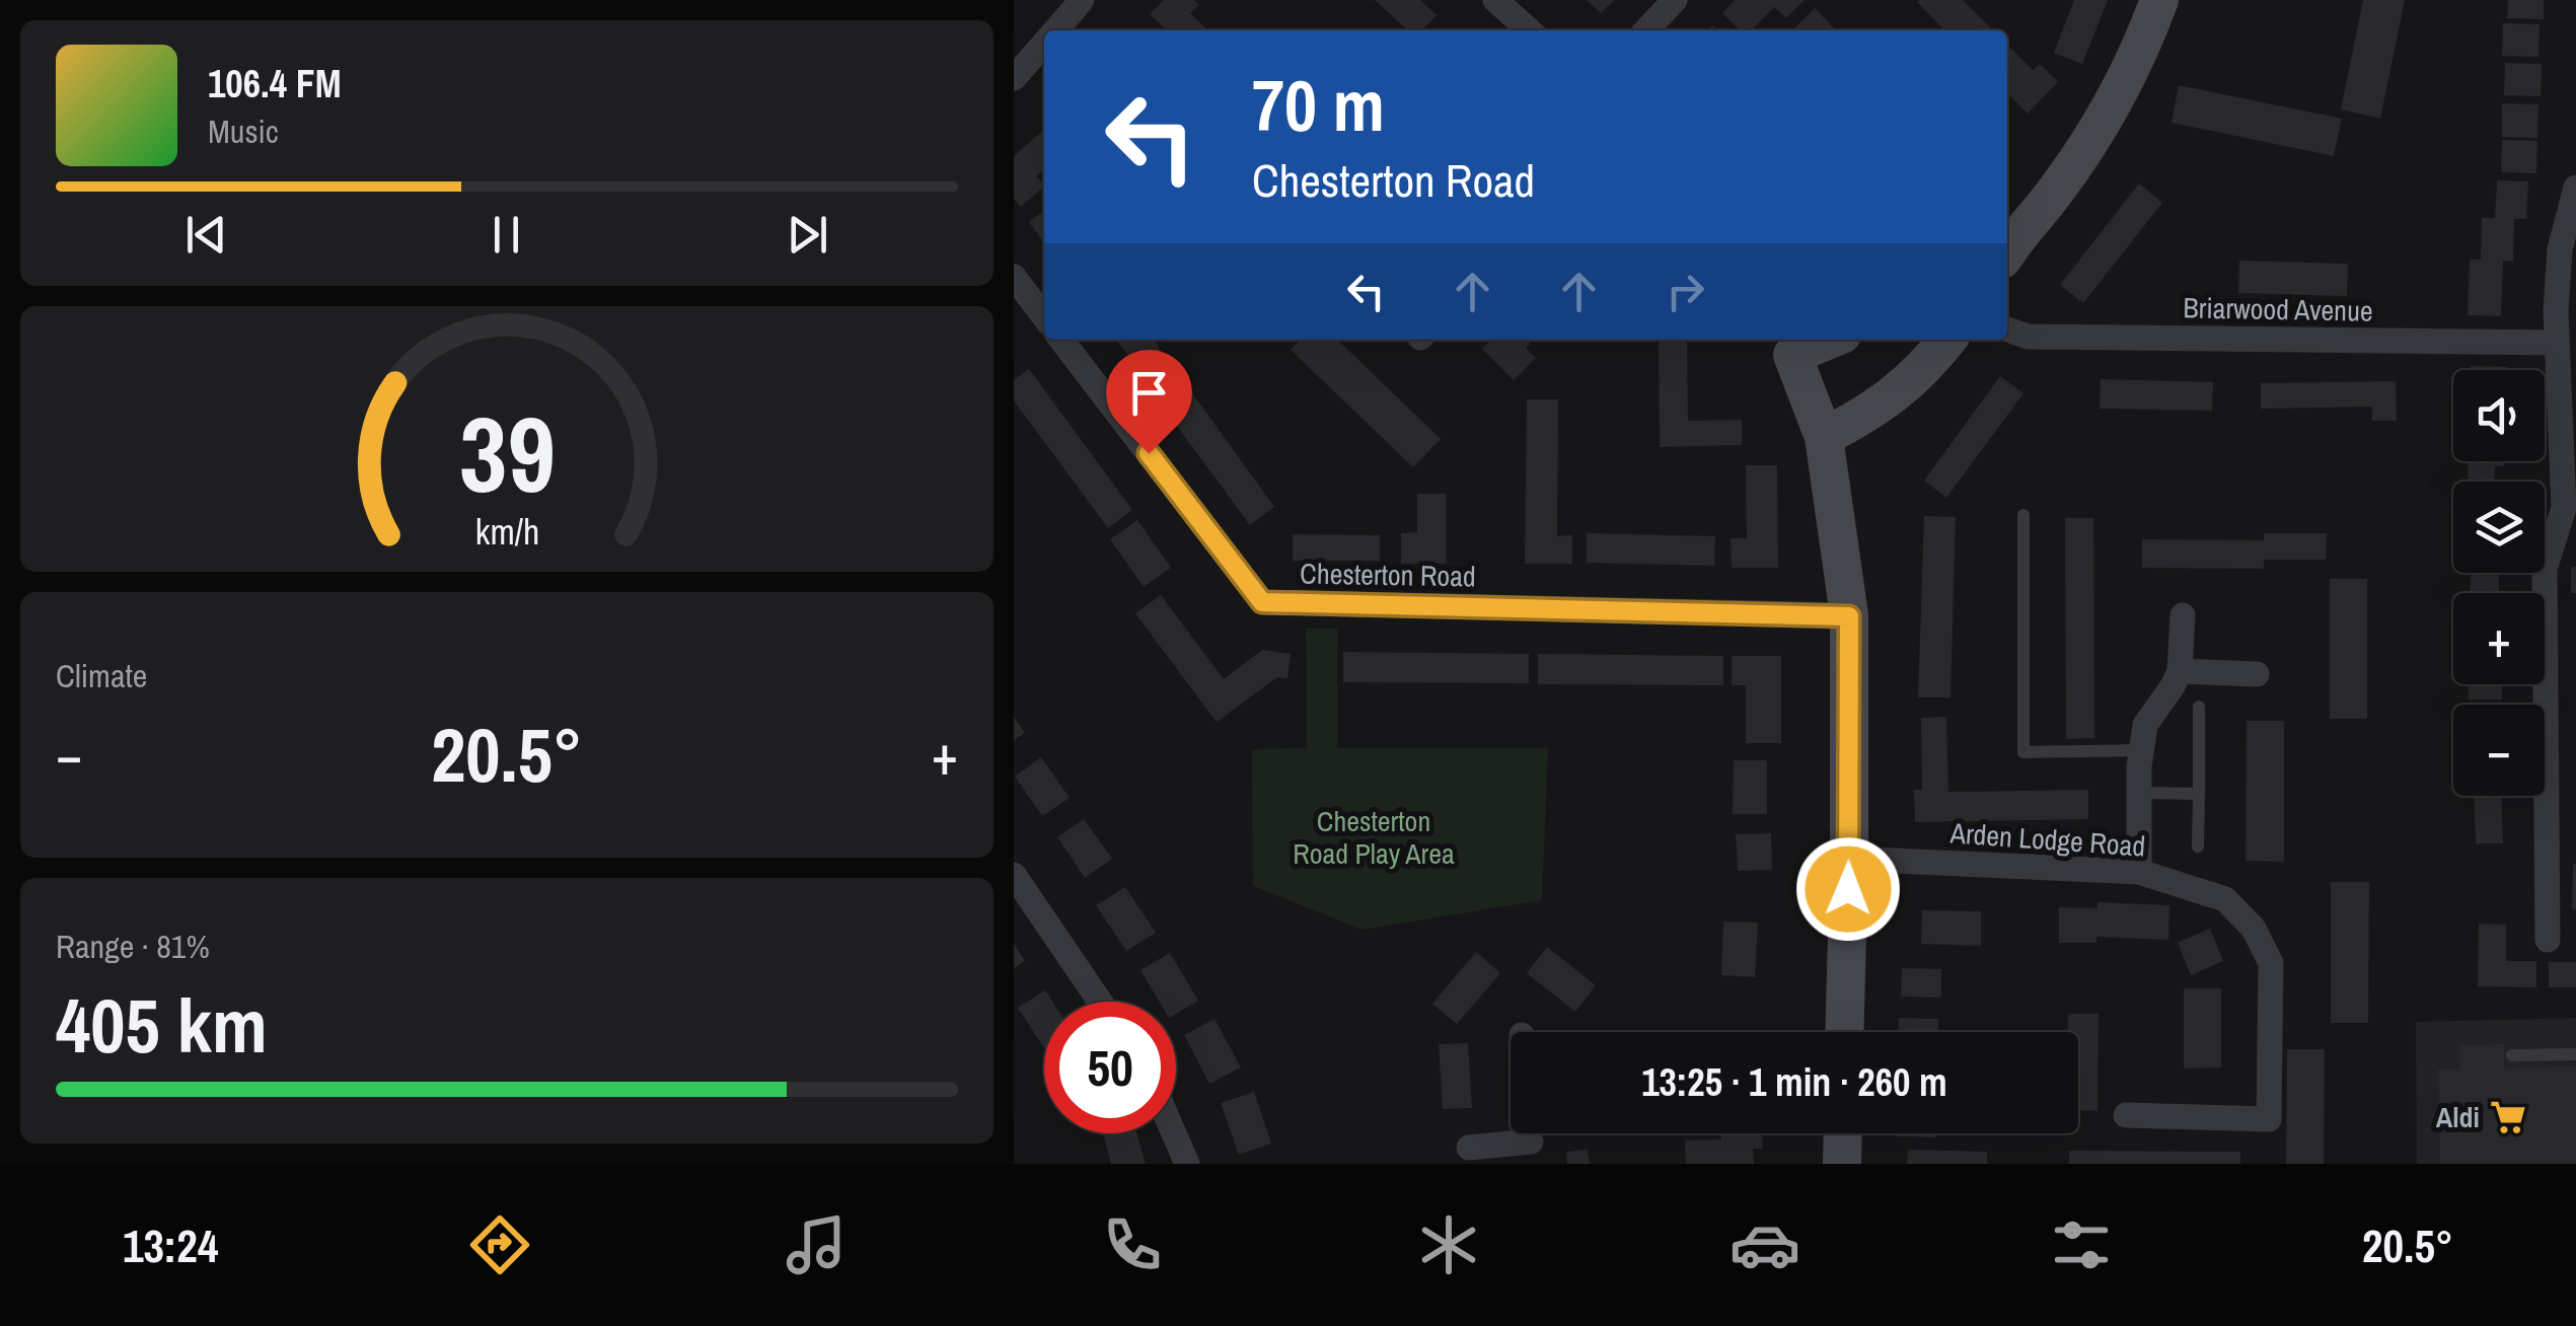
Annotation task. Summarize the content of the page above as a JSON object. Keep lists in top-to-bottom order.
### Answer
{
  "streets": {
    "street": ["Briarwood Avenue", "Chesterton Road", "Arden Lodge Road"]
  },
  "parks": ["Chesterton Road Play Area"],
  "places": {
    "supermarket": ["Aldi"]
  },
  "page": {
    "turn": ["70 m", "Chesterton Road"],
    "song": ["106.4 FM", "Music"],
    "map_buttons": ["+", "−"],
    "tile": [
      "Climate",
      ["Range · 81%", "405 km"]
    ],
    "heat": ["−", "20.5°", "+"],
    "limit": "50",
    "trip": "13:25 · 1 min · 260 m",
    "tabs": ["13:24", "20.5°"],
    "gauge": ["39", "km/h"]
  }
}
